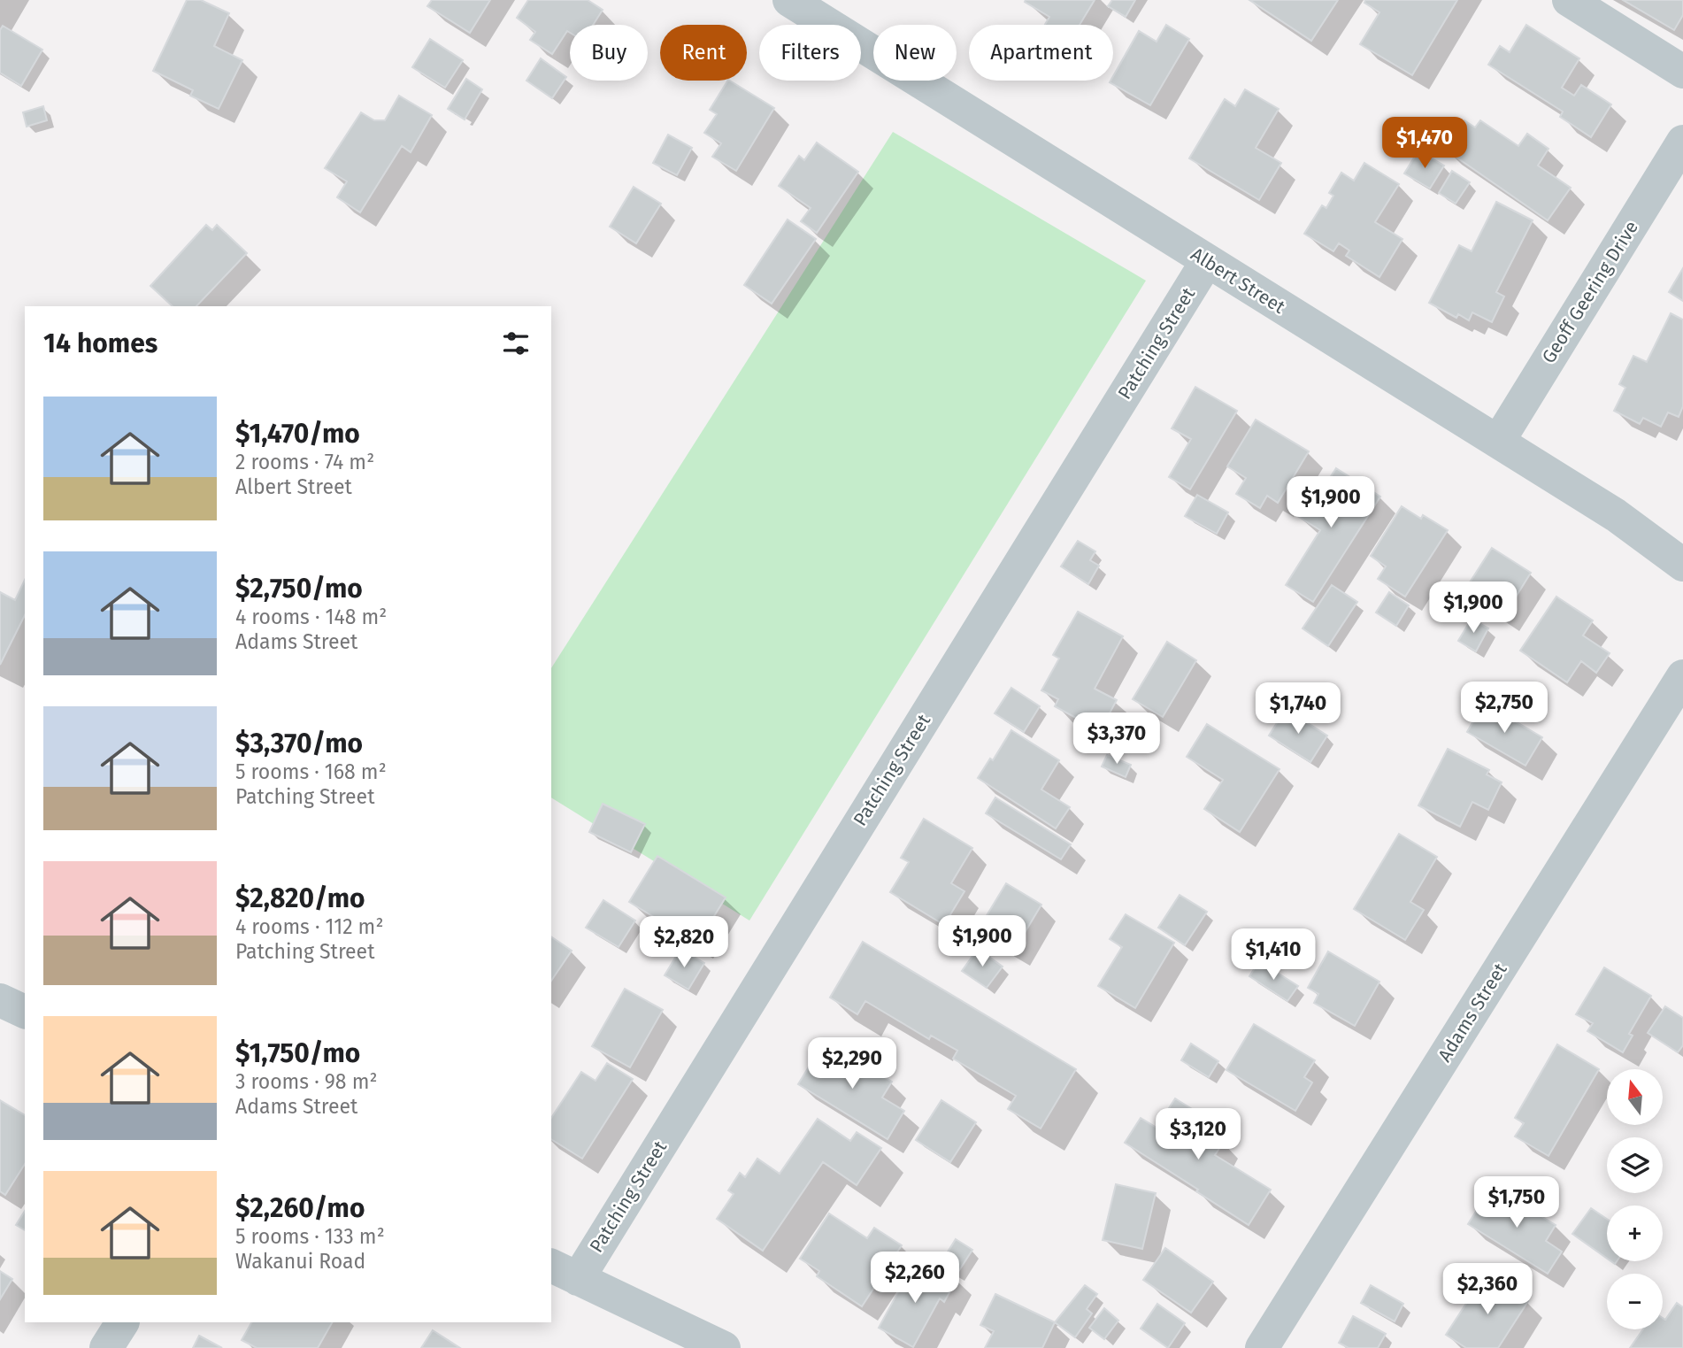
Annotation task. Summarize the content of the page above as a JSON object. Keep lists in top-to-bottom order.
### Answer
{
  "streets": {
    "street": [
      "Albert Street",
      "Geoff Geering Drive",
      "Patching Street",
      "Adams Street"
    ]
  },
  "crossings": [
    ["Albert Street", "Geoff Geering Drive"],
    ["Albert Street", "Patching Street"]
  ],
  "north": "top",
  "page": {
    "chip": [
      "Buy",
      "Rent",
      "Filters",
      "New",
      "Apartment"
    ],
    "price": [
      "$1,470",
      "$1,900",
      "$1,900",
      "$2,750",
      "$1,740",
      "$3,370",
      "$1,900",
      "$2,820",
      "$1,410",
      "$2,290",
      "$3,120",
      "$1,750",
      "$2,260",
      "$2,360"
    ],
    "heading": "14 homes",
    "list": [
      {
        "name": "$1,470/mo",
        "note": "2 rooms · 74 m² · Albert Street"
      },
      {
        "name": "$2,750/mo",
        "note": "4 rooms · 148 m² · Adams Street"
      },
      {
        "name": "$3,370/mo",
        "note": "5 rooms · 168 m² · Patching Street"
      },
      {
        "name": "$2,820/mo",
        "note": "4 rooms · 112 m² · Patching Street"
      },
      {
        "name": "$1,750/mo",
        "note": "3 rooms · 98 m² · Adams Street"
      },
      {
        "name": "$2,260/mo",
        "note": "5 rooms · 133 m² · Wakanui Road"
      }
    ],
    "map_buttons": ["+", "−"]
  }
}
